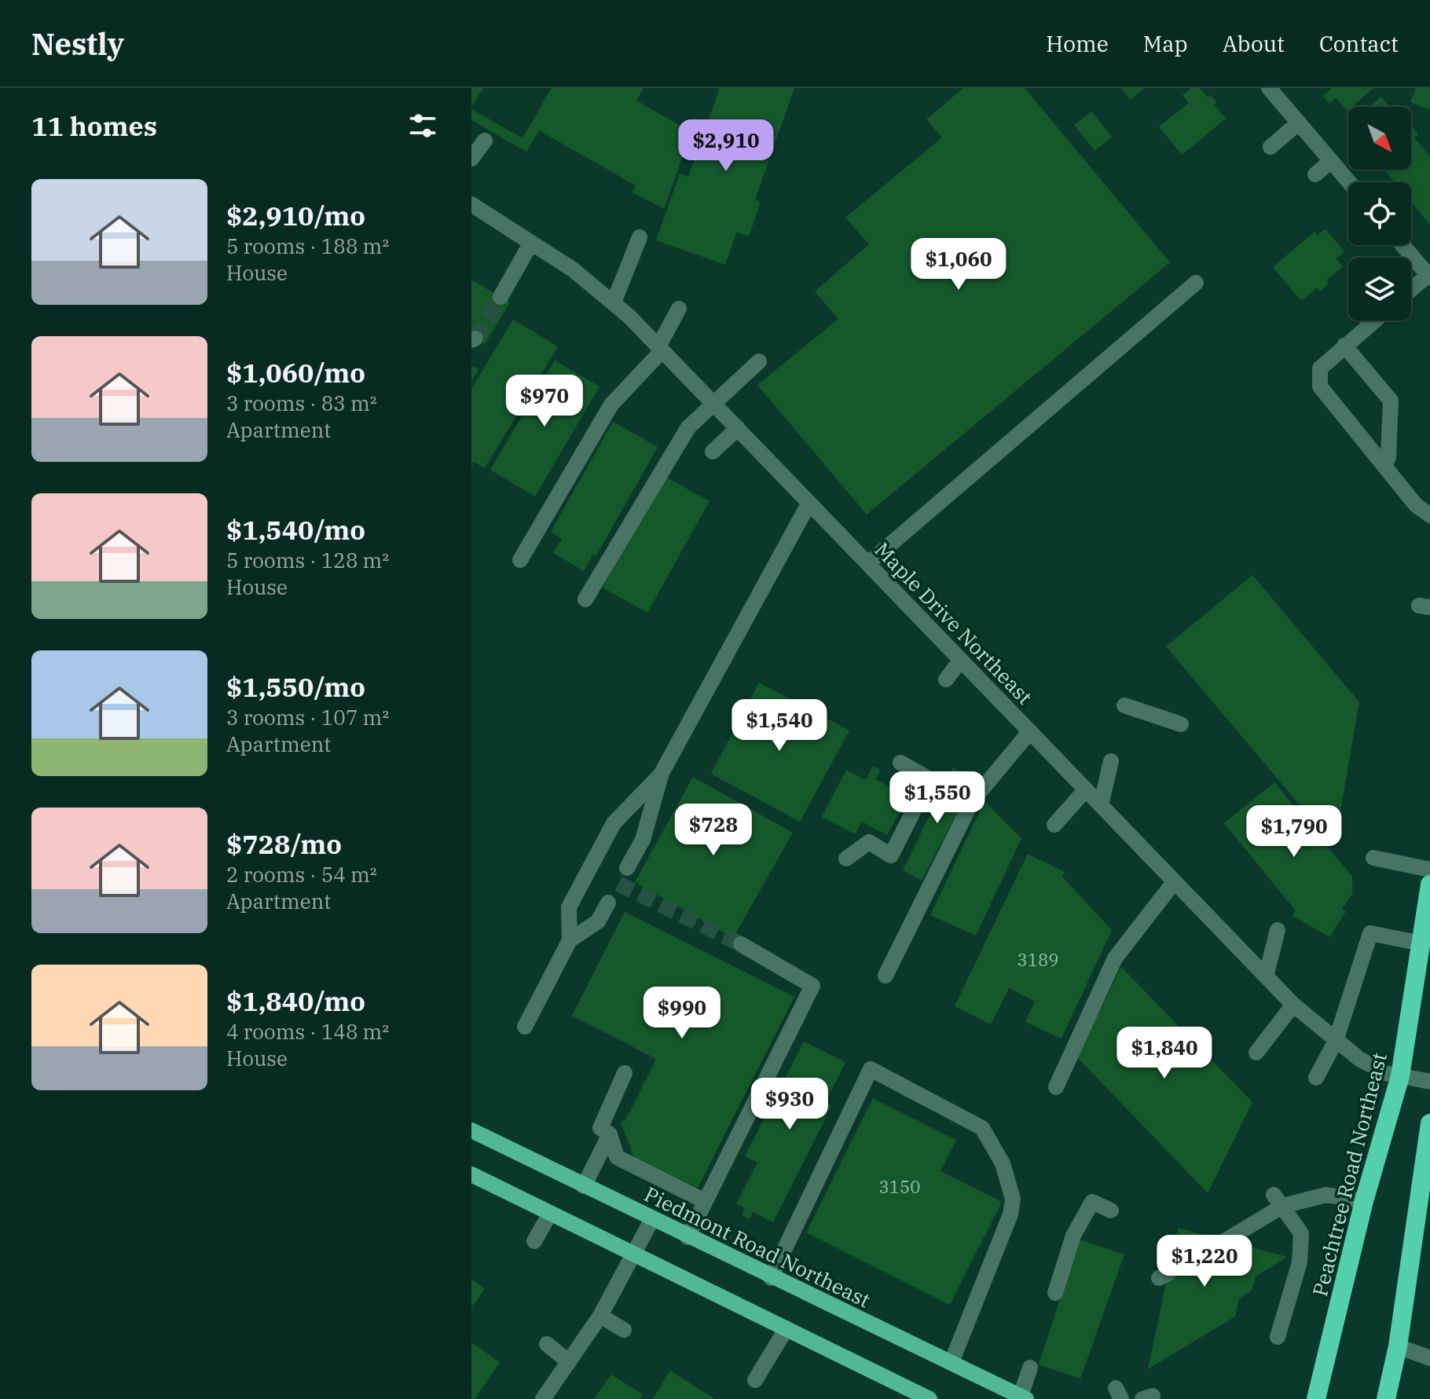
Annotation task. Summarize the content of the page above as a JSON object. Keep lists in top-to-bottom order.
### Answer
{
  "streets": {
    "highway": ["Peachtree Road Northeast"],
    "main road": ["Piedmont Road Northeast"],
    "street": ["Maple Drive Northeast"]
  },
  "crossings": [
    ["Maple Drive Northeast", "Peachtree Road Northeast"]
  ],
  "house_numbers": ["3189", "3150"],
  "north": "bottom right",
  "page": {
    "header": "Nestly",
    "nav": [
      "Home",
      "Map",
      "About",
      "Contact"
    ],
    "heading": "11 homes",
    "price": [
      "$2,910",
      "$1,060",
      "$970",
      "$1,540",
      "$1,550",
      "$728",
      "$1,790",
      "$990",
      "$1,840",
      "$930",
      "$1,220"
    ],
    "list": [
      {
        "name": "$2,910/mo",
        "note": "5 rooms · 188 m² · House"
      },
      {
        "name": "$1,060/mo",
        "note": "3 rooms · 83 m² · Apartment"
      },
      {
        "name": "$1,540/mo",
        "note": "5 rooms · 128 m² · House"
      },
      {
        "name": "$1,550/mo",
        "note": "3 rooms · 107 m² · Apartment"
      },
      {
        "name": "$728/mo",
        "note": "2 rooms · 54 m² · Apartment"
      },
      {
        "name": "$1,840/mo",
        "note": "4 rooms · 148 m² · House"
      }
    ]
  }
}
